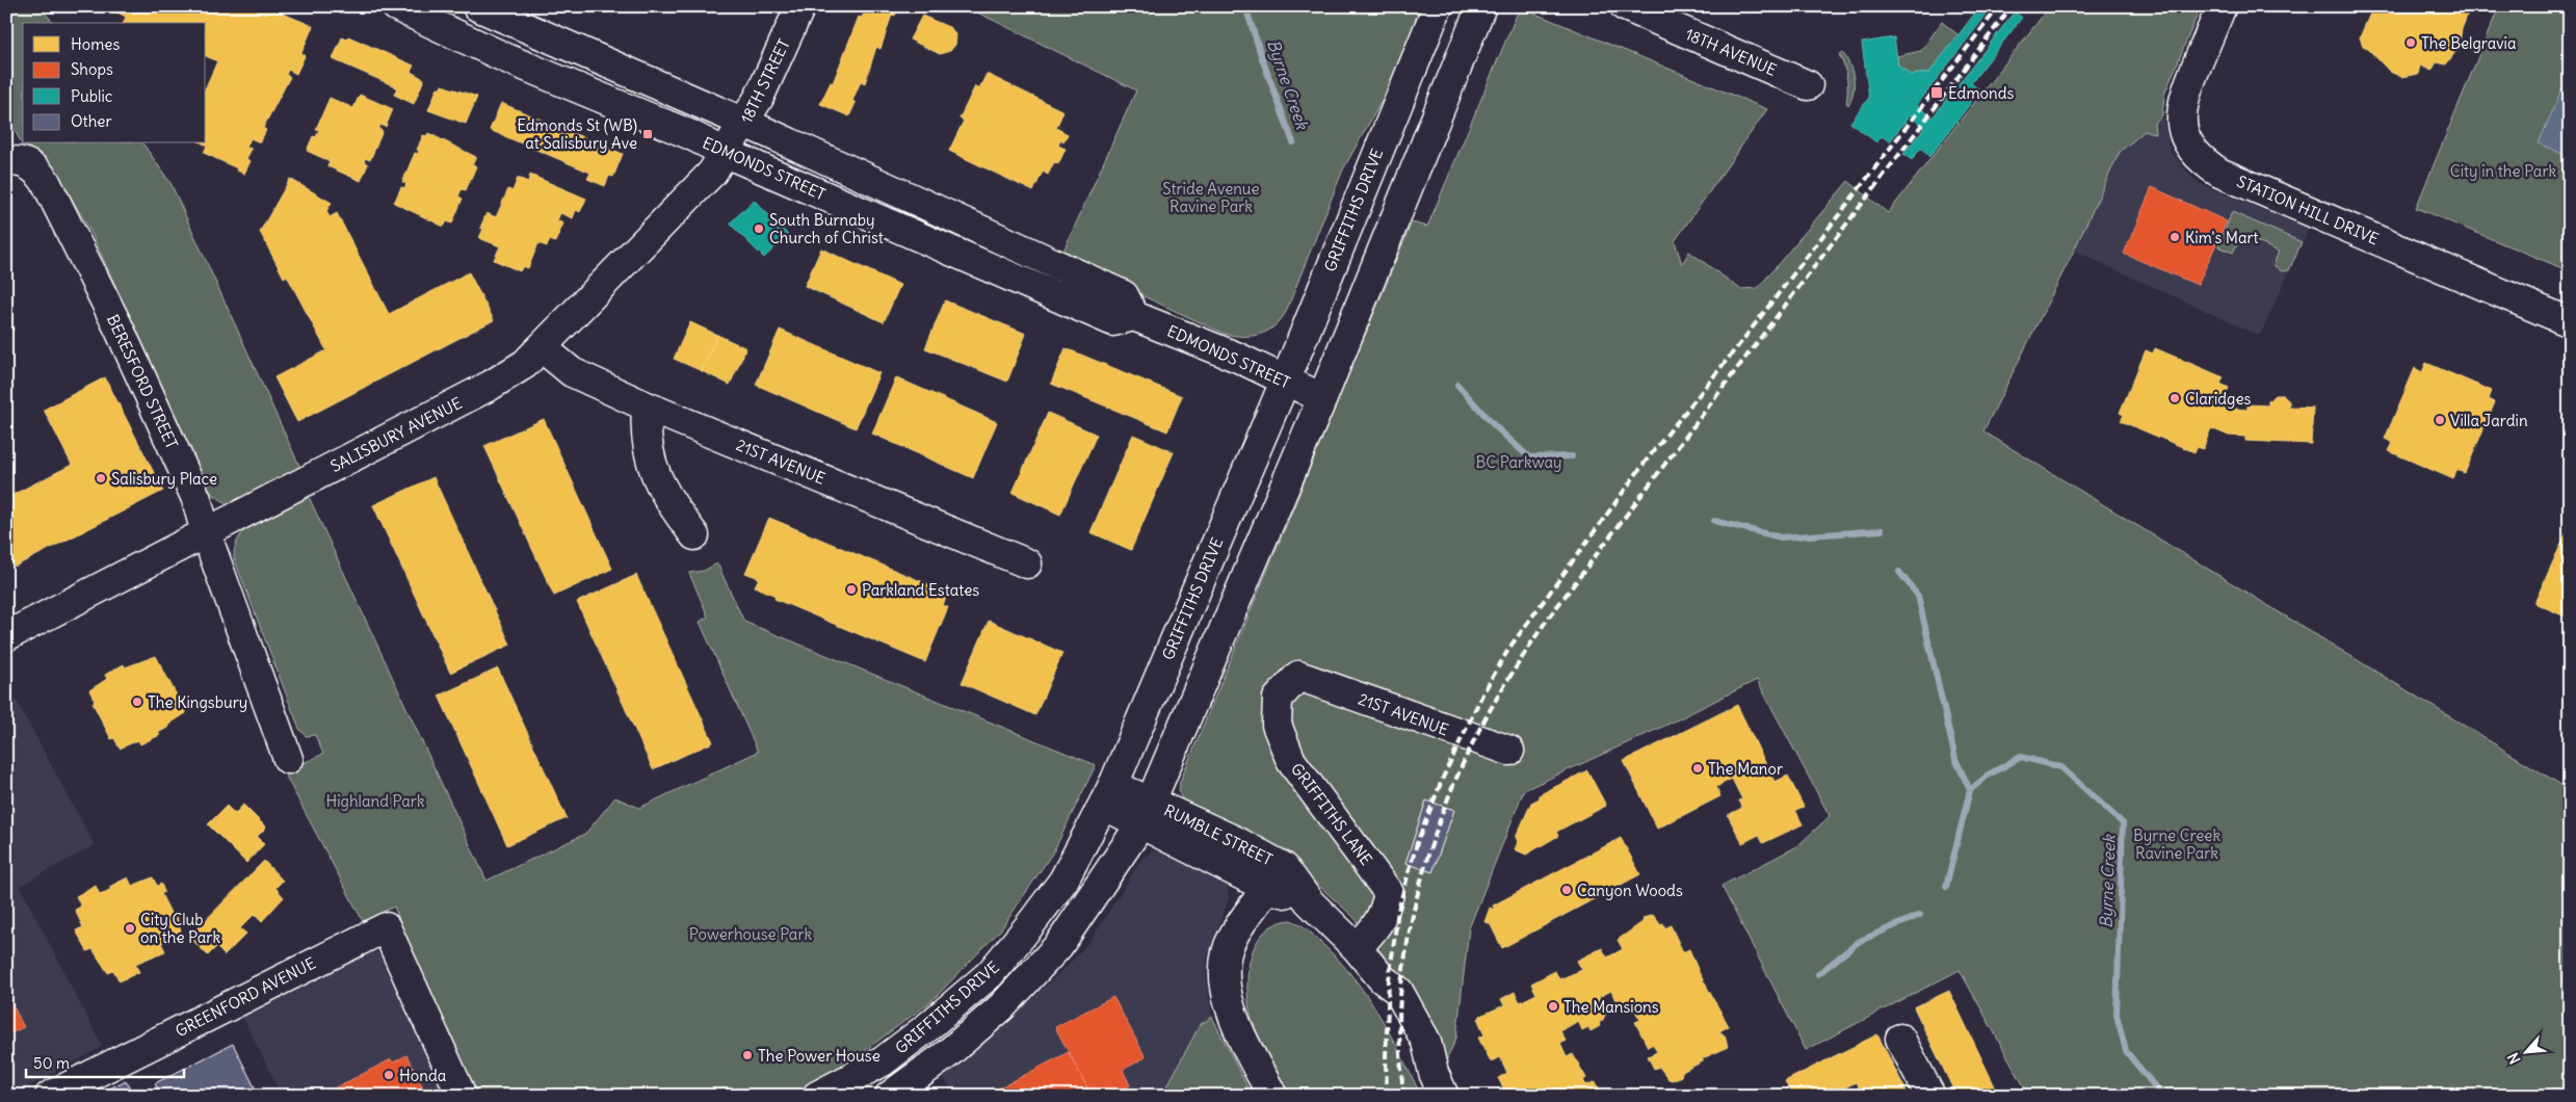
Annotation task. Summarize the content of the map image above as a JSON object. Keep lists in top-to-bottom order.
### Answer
{
  "streets": {
    "street": [
      "18TH AVENUE",
      "18TH STREET",
      "EDMONDS STREET",
      "GRIFFITHS DRIVE",
      "STATION HILL DRIVE",
      "BERESFORD STREET",
      "SALISBURY AVENUE",
      "21ST AVENUE",
      "GRIFFITHS LANE",
      "RUMBLE STREET",
      "GREENFORD AVENUE"
    ]
  },
  "crossings": [
    ["18TH STREET", "EDMONDS STREET"],
    ["18TH STREET", "SALISBURY AVENUE"],
    ["EDMONDS STREET", "GRIFFITHS DRIVE"],
    ["EDMONDS STREET", "SALISBURY AVENUE"],
    ["GRIFFITHS DRIVE", "RUMBLE STREET"],
    ["BERESFORD STREET", "SALISBURY AVENUE"],
    ["SALISBURY AVENUE", "21ST AVENUE"],
    ["21ST AVENUE", "GRIFFITHS LANE"],
    ["GRIFFITHS LANE", "RUMBLE STREET"]
  ],
  "water": ["Byrne Creek"],
  "parks": [
    "City in the Park",
    "Stride Avenue Ravine Park",
    "BC Parkway",
    "Highland Park",
    "Byrne Creek Ravine Park",
    "Powerhouse Park"
  ],
  "places": {
    "other": [
      "The Belgravia",
      "South Burnaby Church of Christ",
      "Kim's Mart",
      "Claridges",
      "Villa Jardin",
      "Salisbury Place",
      "Parkland Estates",
      "The Kingsbury",
      "The Manor",
      "Canyon Woods",
      "City Club on the Park",
      "The Mansions",
      "The Power House",
      "Honda"
    ],
    "transit": ["Edmonds", "Edmonds St (WB) at Salisbury Ave"]
  },
  "legend": [
    "Homes",
    "Shops",
    "Public",
    "Other"
  ],
  "scale_bar": "50 m",
  "north": "bottom left"
}
